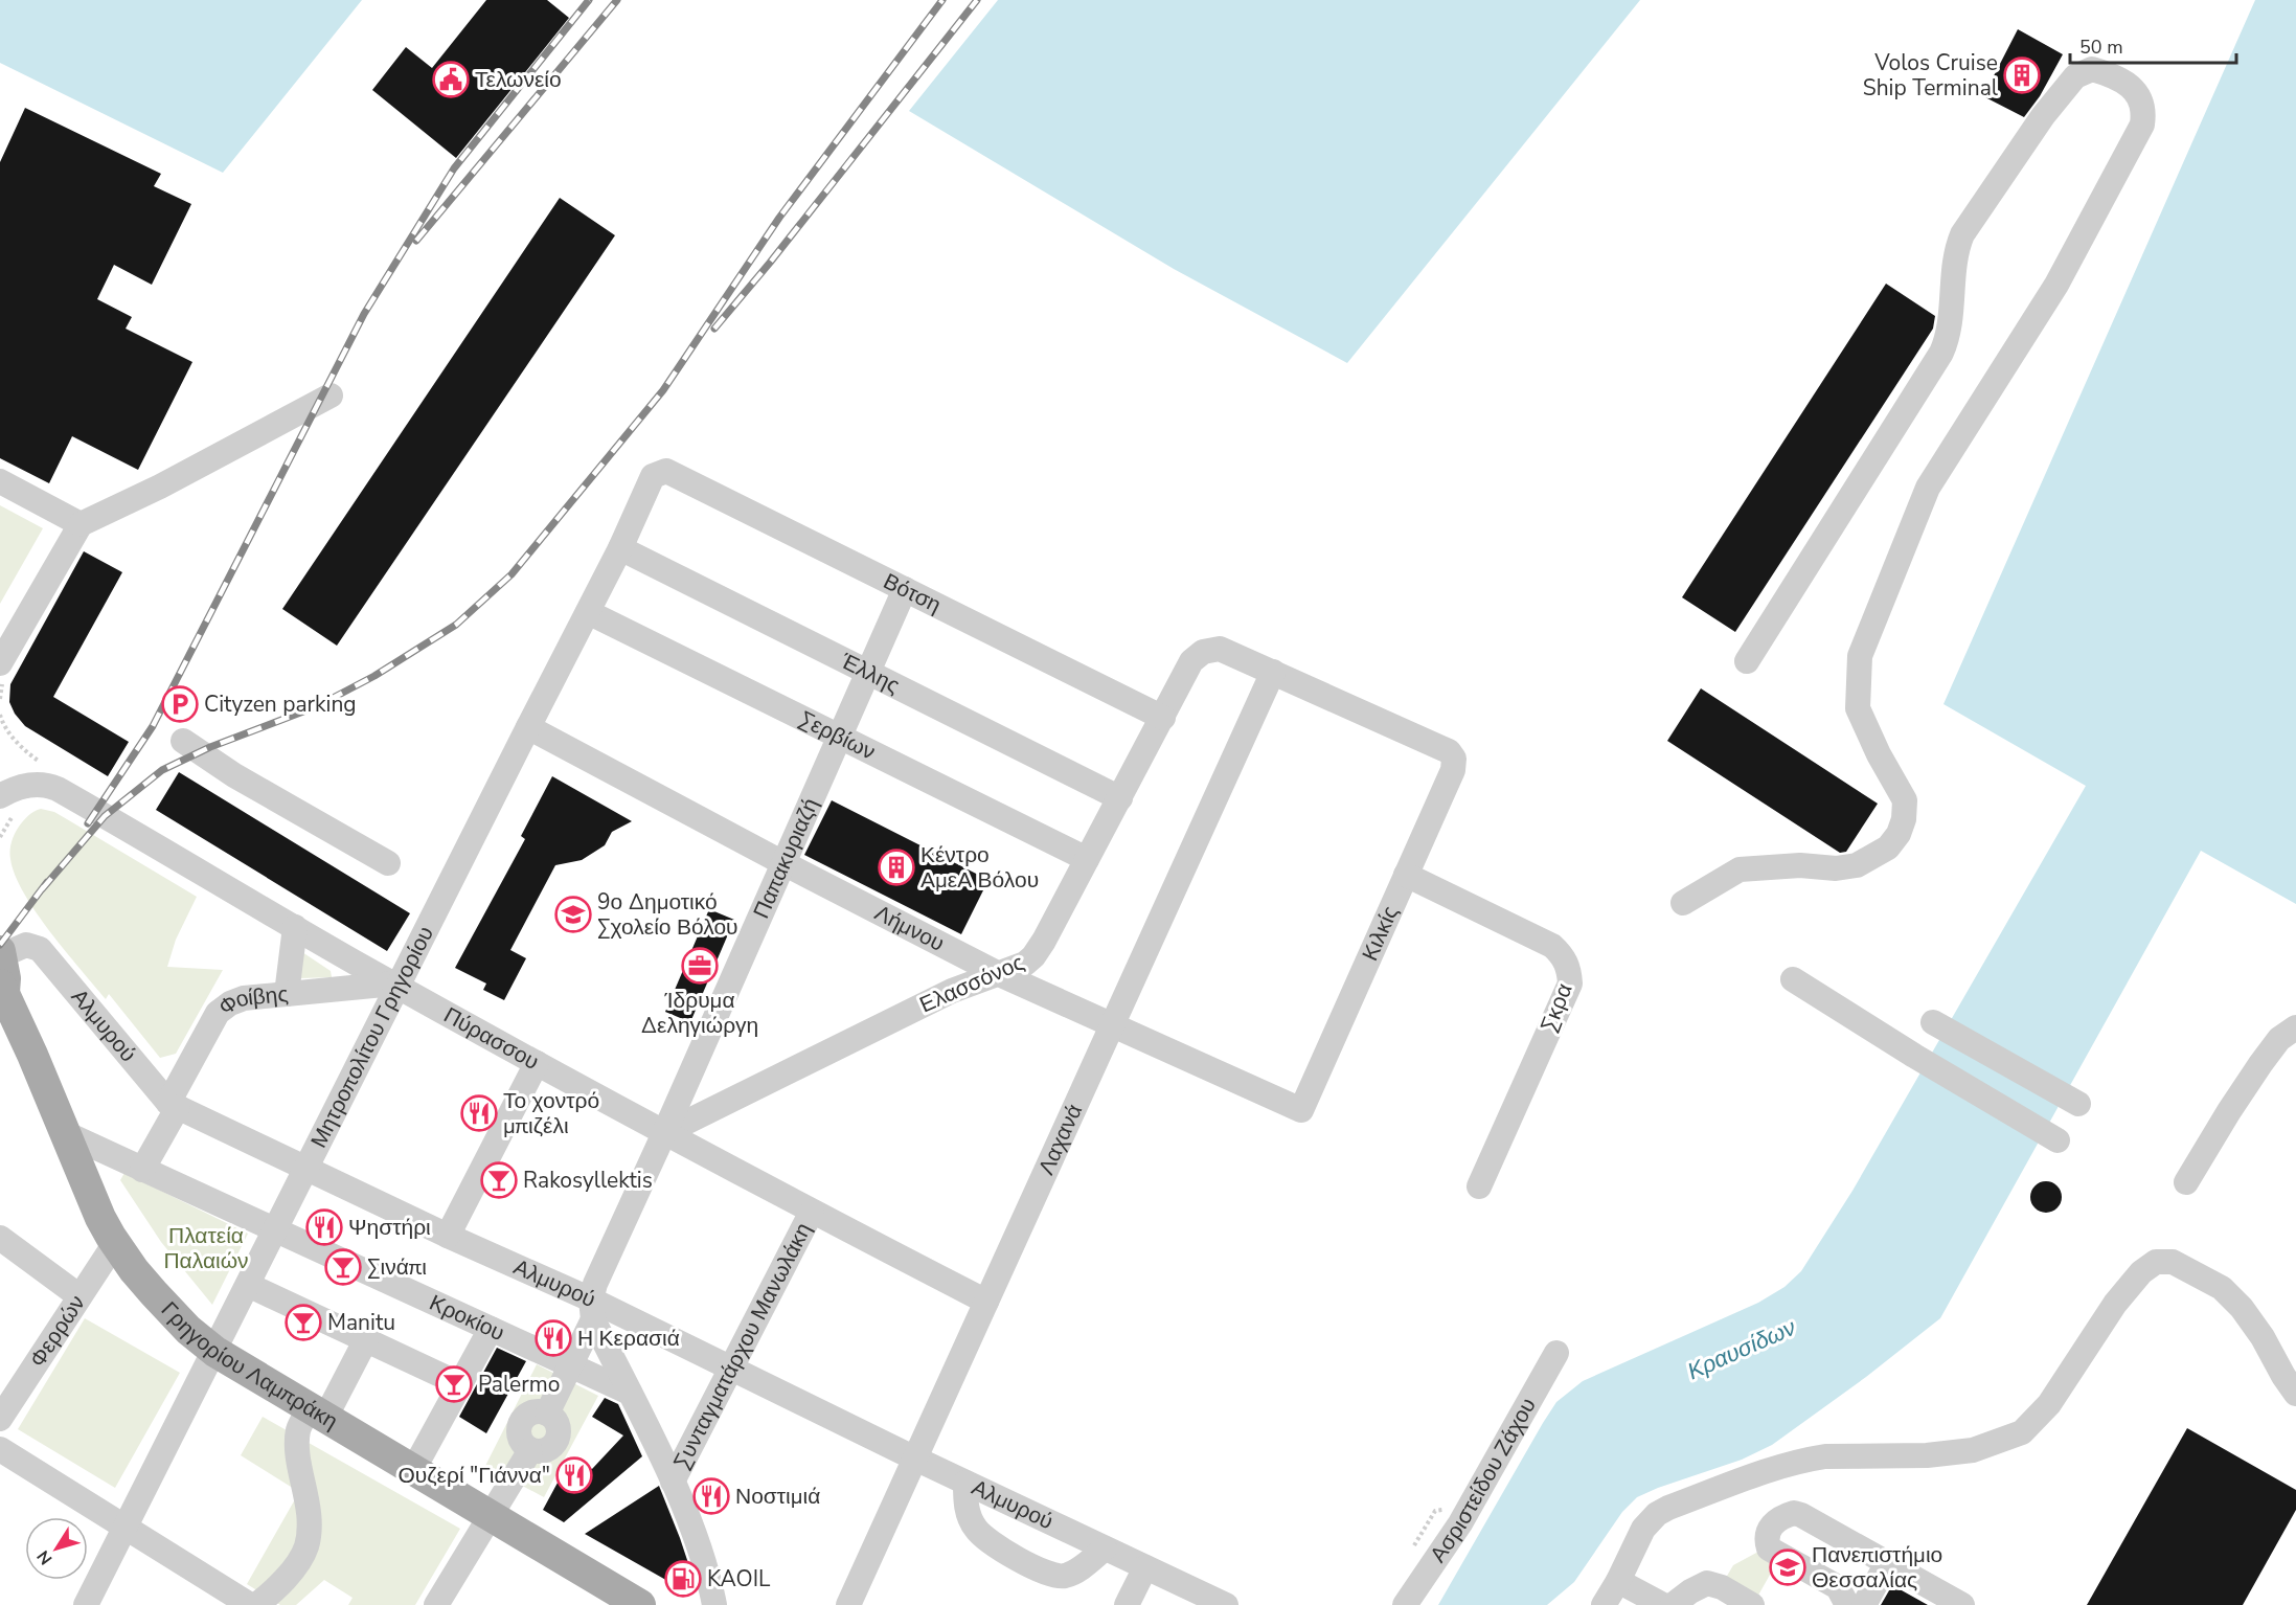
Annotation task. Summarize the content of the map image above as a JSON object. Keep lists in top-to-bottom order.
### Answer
{
  "streets": {
    "main road": ["Γρηγορίου Λαμπράκη"],
    "street": [
      "Βότση",
      "Έλλης",
      "Σερβίων",
      "Παπακυριαζή",
      "Λήμνου",
      "Κιλκίς",
      "Ελασσόνος",
      "Φοίβης",
      "Σκρα",
      "Αλμυρού",
      "Μητροπολίτου Γρηγορίου",
      "Πύρασσου",
      "Λαχανά",
      "Κροκίου",
      "Φερρών",
      "Συνταγματάρχου Μανωλάκη",
      "Ασριστείδου Ζάχου"
    ]
  },
  "crossings": [
    ["Βότση", "Παπακυριαζή"],
    ["Βότση", "Ελασσόνος"],
    ["Βότση", "Μητροπολίτου Γρηγορίου"],
    ["Έλλης", "Παπακυριαζή"],
    ["Έλλης", "Ελασσόνος"],
    ["Έλλης", "Μητροπολίτου Γρηγορίου"],
    ["Σερβίων", "Παπακυριαζή"],
    ["Σερβίων", "Ελασσόνος"],
    ["Σερβίων", "Μητροπολίτου Γρηγορίου"],
    ["Παπακυριαζή", "Λήμνου"],
    ["Παπακυριαζή", "Ελασσόνος"],
    ["Παπακυριαζή", "Αλμυρού"],
    ["Παπακυριαζή", "Πύρασσου"],
    ["Παπακυριαζή", "Κροκίου"],
    ["Παπακυριαζή", "Γρηγορίου Λαμπράκη"],
    ["Λήμνου", "Κιλκίς"],
    ["Λήμνου", "Ελασσόνος"],
    ["Λήμνου", "Μητροπολίτου Γρηγορίου"],
    ["Λήμνου", "Λαχανά"],
    ["Κιλκίς", "Ελασσόνος"],
    ["Κιλκίς", "Σκρα"],
    ["Κιλκίς", "Λαχανά"],
    ["Ελασσόνος", "Πύρασσου"],
    ["Ελασσόνος", "Λαχανά"],
    ["Φοίβης", "Αλμυρού"],
    ["Φοίβης", "Μητροπολίτου Γρηγορίου"],
    ["Φοίβης", "Πύρασσου"],
    ["Φοίβης", "Κροκίου"],
    ["Αλμυρού", "Μητροπολίτου Γρηγορίου"],
    ["Αλμυρού", "Λαχανά"],
    ["Αλμυρού", "Συνταγματάρχου Μανωλάκη"],
    ["Αλμυρού", "Γρηγορίου Λαμπράκη"],
    ["Μητροπολίτου Γρηγορίου", "Πύρασσου"],
    ["Μητροπολίτου Γρηγορίου", "Κροκίου"],
    ["Μητροπολίτου Γρηγορίου", "Γρηγορίου Λαμπράκη"],
    ["Πύρασσου", "Λαχανά"],
    ["Πύρασσου", "Συνταγματάρχου Μανωλάκη"],
    ["Κροκίου", "Γρηγορίου Λαμπράκη"],
    ["Φερρών", "Γρηγορίου Λαμπράκη"]
  ],
  "water": ["Κραυσίδων"],
  "parks": ["Πλατεία Παλαιών"],
  "places": {
    "building": ["Volos Cruise Ship Terminal", "Κέντρο ΑμεΑ Βόλου"],
    "public building": ["Τελωνείο"],
    "parking": ["Cityzen parking"],
    "school or university": ["9ο Δημοτικό Σχολείο Βόλου", "Πανεπιστήμιο Θεσσαλίας"],
    "office": ["Ίδρυμα Δεληγιώργη"],
    "restaurant": [
      "Το χοντρό μπιζέλι",
      "Ψηστήρι",
      "Η Κερασιά",
      "Ουζερί \"Γιάννα\"",
      "Νοστιμιά"
    ],
    "bar": [
      "Rakosyllektis",
      "Σινάπι",
      "Manitu",
      "Palermo"
    ],
    "fuel station": ["KAOIL"]
  },
  "scale_bar": "50 m",
  "north": "bottom left"
}
